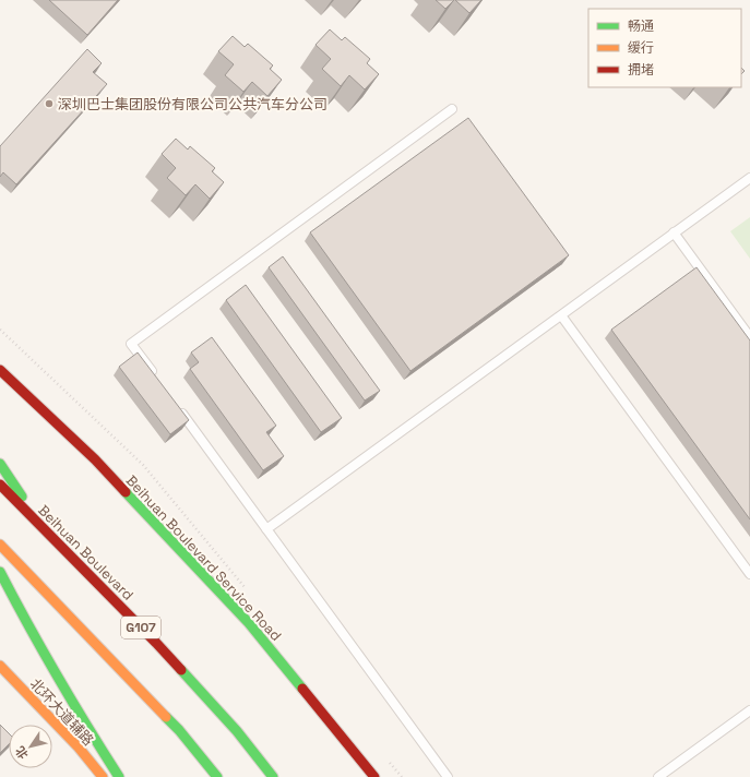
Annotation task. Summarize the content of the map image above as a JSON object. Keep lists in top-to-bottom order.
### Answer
{
  "streets": {
    "main road": [
      "Beihuan Boulevard",
      "Beihuan Boulevard Service Road",
      "G107",
      "北环大道辅路"
    ]
  },
  "places": ["深圳巴士集团股份有限公司公共汽车分公司"],
  "legend": ["畅通", "缓行", "拥堵"],
  "north": "bottom left"
}
